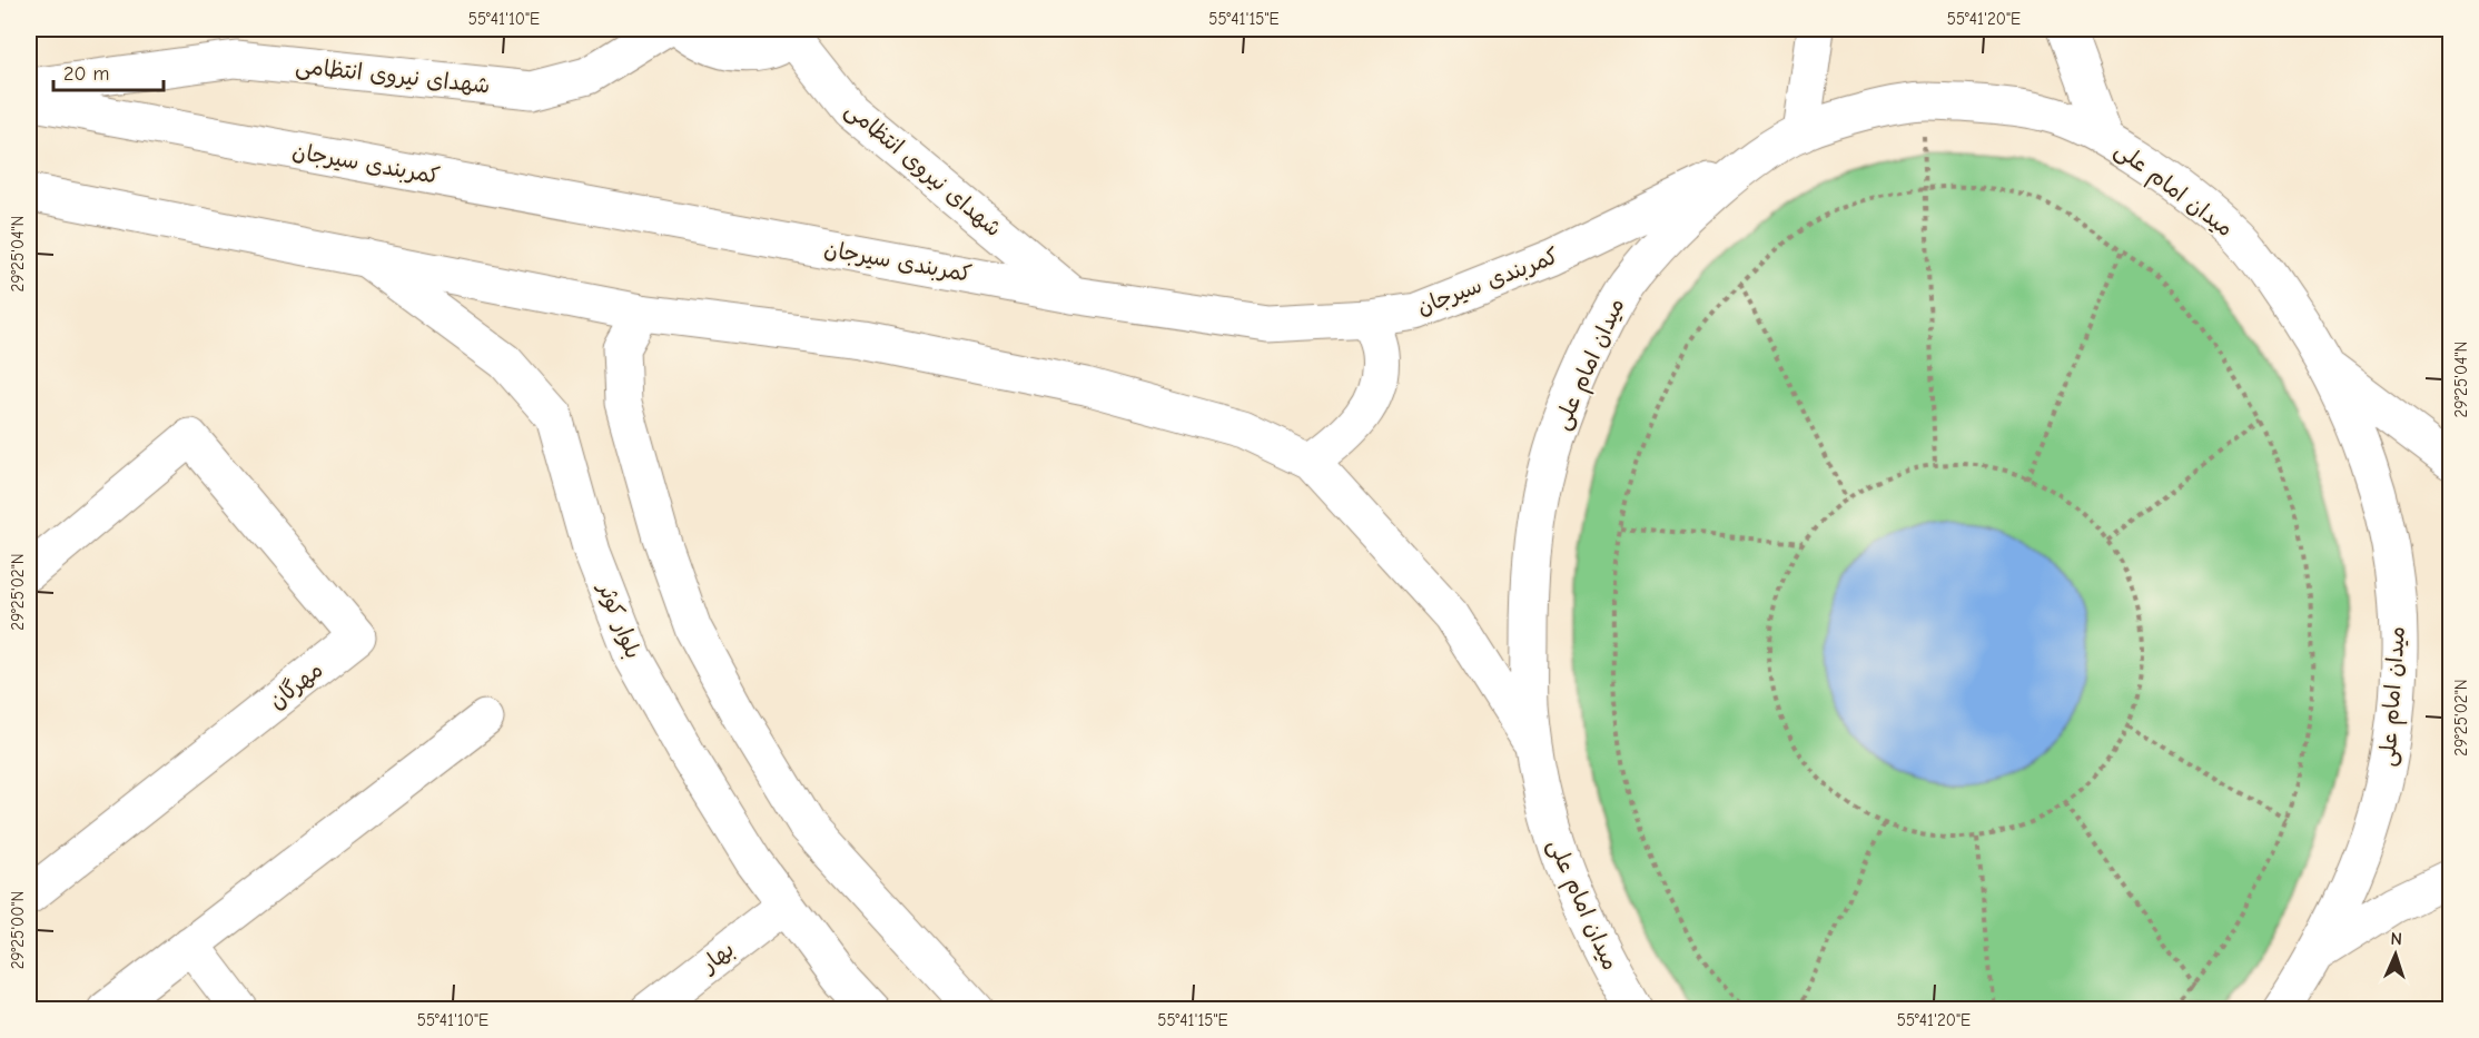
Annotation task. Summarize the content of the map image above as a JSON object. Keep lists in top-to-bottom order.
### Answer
{
  "streets": {
    "main road": [
      "شهدای نیروی انتظامی",
      "کمربندی سیرجان",
      "میدان امام علی",
      "بلوار کوثر",
      "مهرگان",
      "بهار"
    ]
  },
  "crossings": [
    ["شهدای نیروی انتظامی", "کمربندی سیرجان"],
    ["کمربندی سیرجان", "میدان امام علی"],
    ["بلوار کوثر", "بهار"]
  ],
  "scale_bar": "20 m",
  "north": "top",
  "coordinates": [
    "55°41'10\"E",
    "55°41'15\"E",
    "55°41'20\"E",
    "29°25'04\"N",
    "29°25'02\"N",
    "29°25'00\"N"
  ]
}
